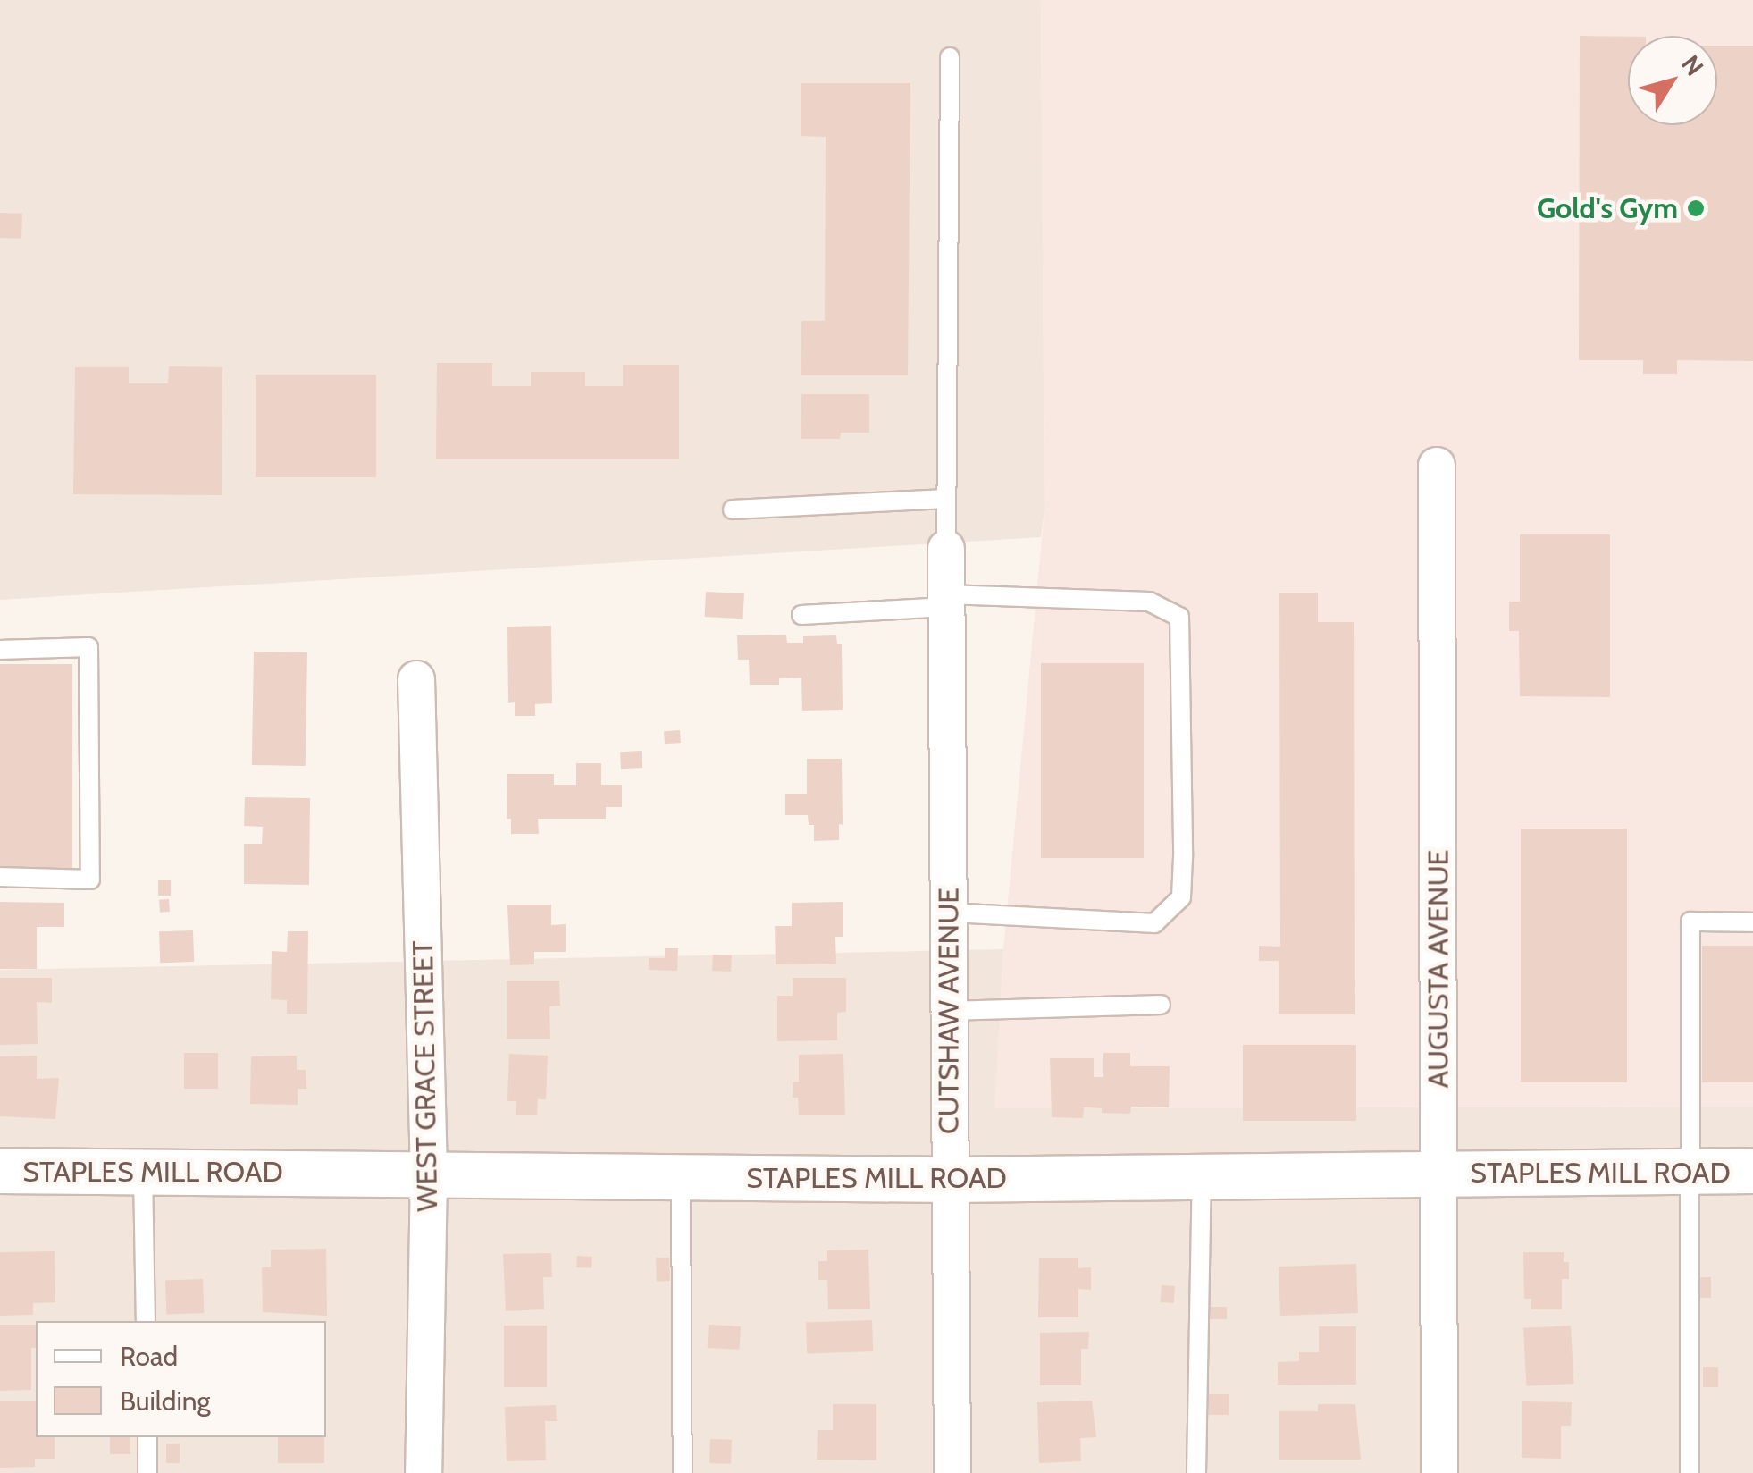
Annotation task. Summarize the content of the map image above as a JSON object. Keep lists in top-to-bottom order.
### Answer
{
  "streets": {
    "street": [
      "AUGUSTA AVENUE",
      "CUTSHAW AVENUE",
      "WEST GRACE STREET",
      "STAPLES MILL ROAD"
    ]
  },
  "crossings": [
    ["AUGUSTA AVENUE", "STAPLES MILL ROAD"],
    ["CUTSHAW AVENUE", "STAPLES MILL ROAD"],
    ["WEST GRACE STREET", "STAPLES MILL ROAD"]
  ],
  "places": ["Gold's Gym"],
  "legend": ["Road", "Building"],
  "north": "top right"
}
